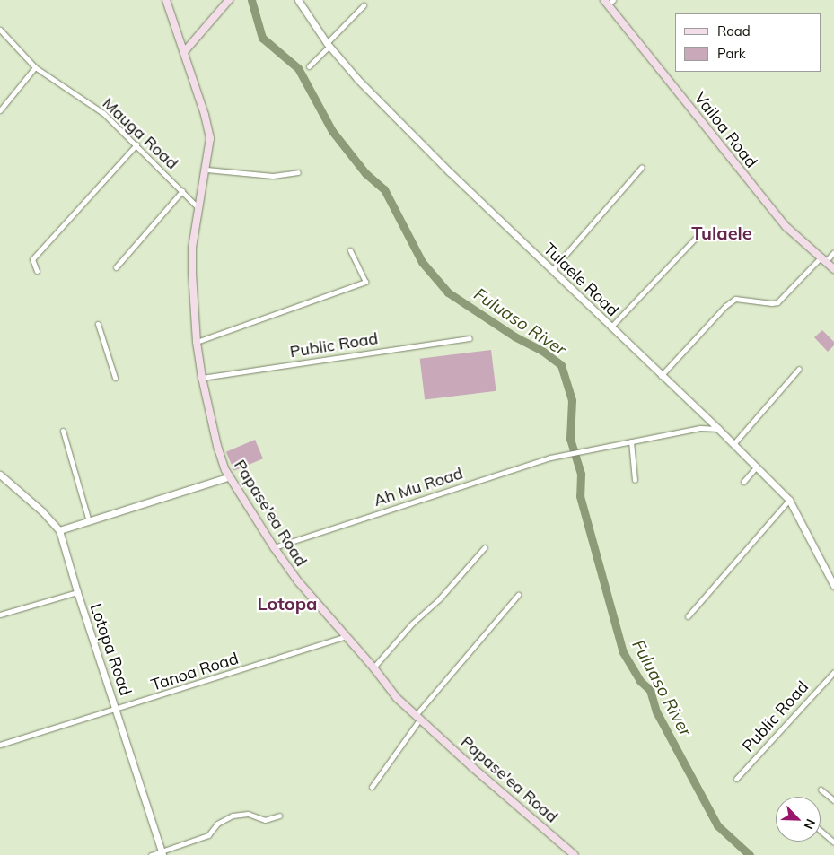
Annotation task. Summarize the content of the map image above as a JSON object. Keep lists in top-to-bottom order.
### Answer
{
  "streets": {
    "main road": ["Vailoa Road", "Papase'ea Road"],
    "street": [
      "Mauga Road",
      "Tulaele Road",
      "Public Road",
      "Ah Mu Road",
      "Lotopa Road",
      "Tanoa Road"
    ]
  },
  "crossings": [
    ["Mauga Road", "Papase'ea Road"],
    ["Public Road", "Papase'ea Road"],
    ["Ah Mu Road", "Papase'ea Road"],
    ["Papase'ea Road", "Tanoa Road"],
    ["Lotopa Road", "Tanoa Road"]
  ],
  "districts": ["Tulaele", "Lotopa"],
  "water": ["Fuluaso River"],
  "legend": ["Road", "Park"],
  "north": "bottom right"
}
